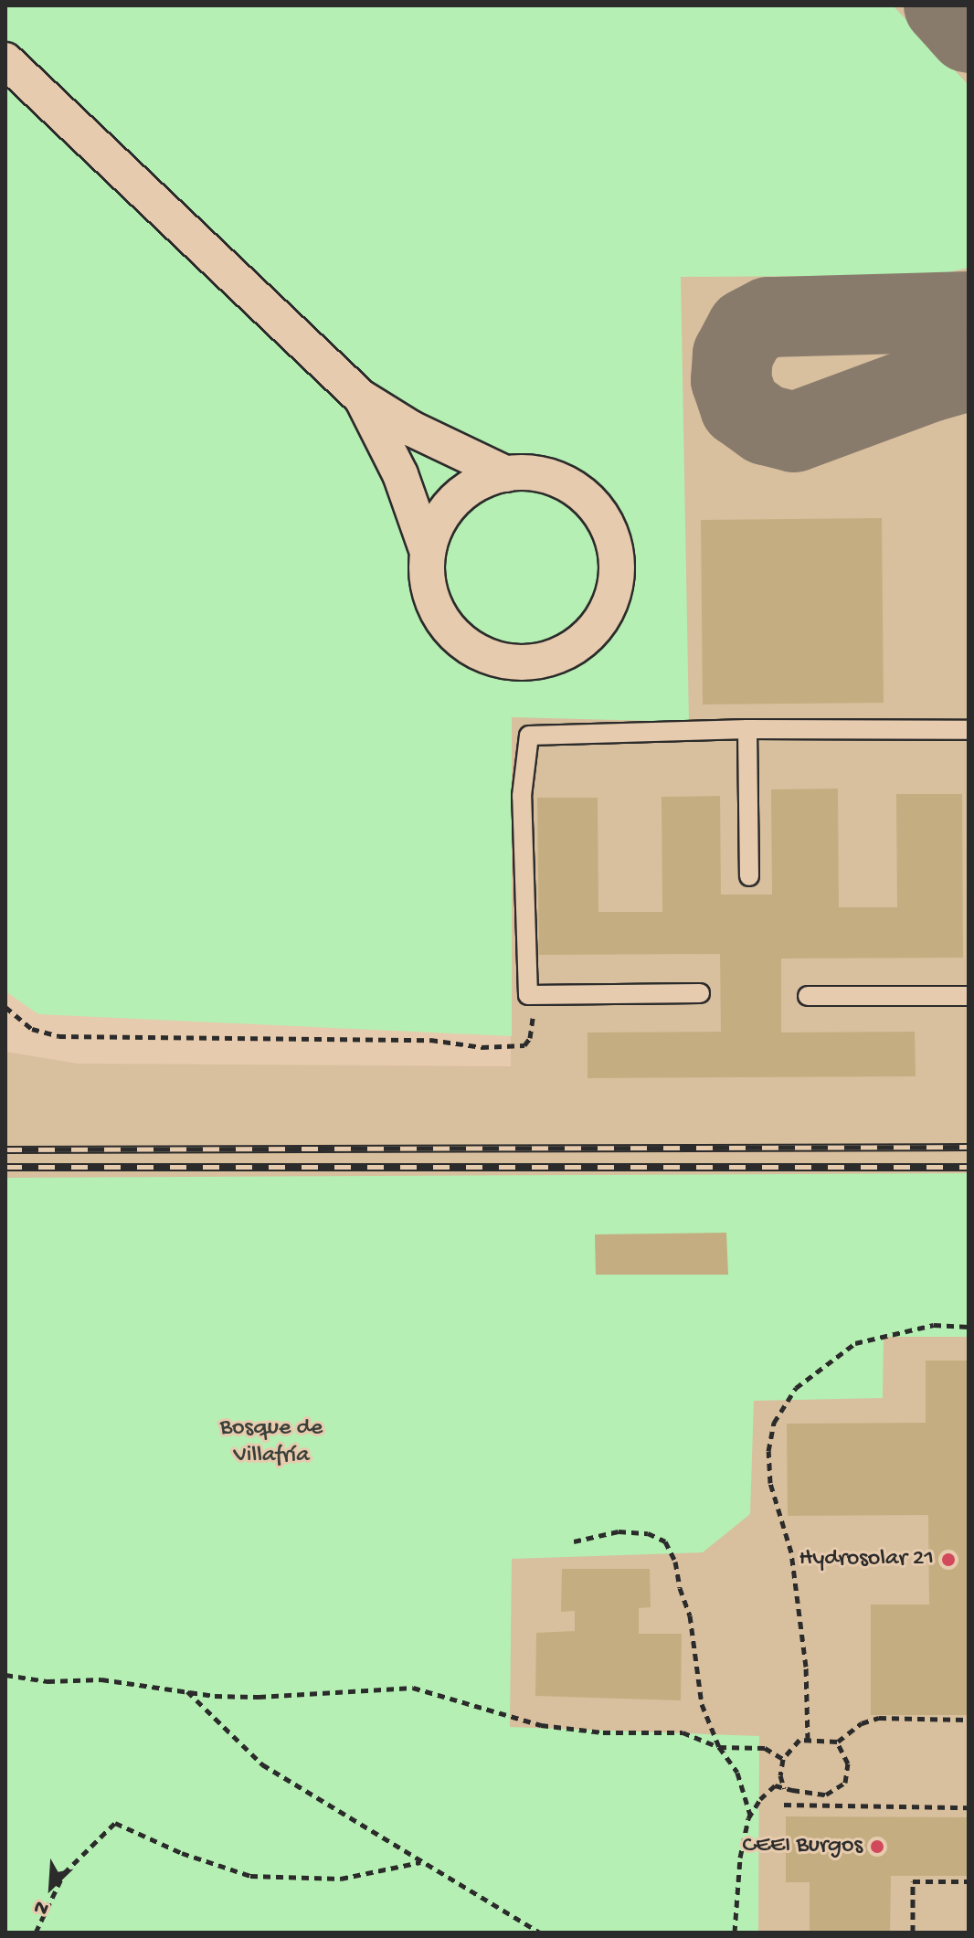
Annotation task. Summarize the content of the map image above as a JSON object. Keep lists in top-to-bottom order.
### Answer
{
  "parks": ["Bosque de Villafría"],
  "places": ["Hydrosolar 21", "CEEI Burgos"],
  "north": "bottom left"
}
